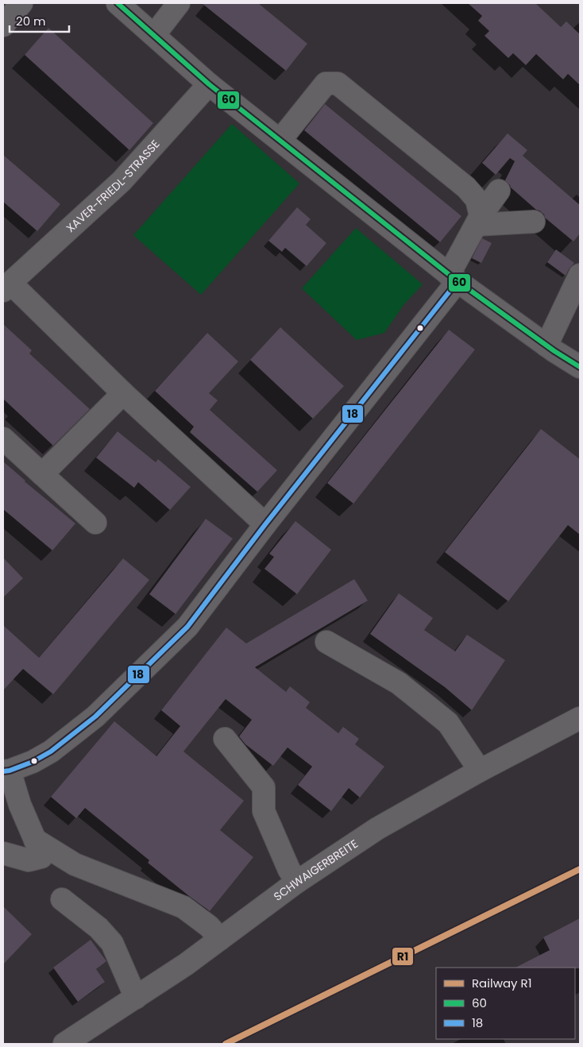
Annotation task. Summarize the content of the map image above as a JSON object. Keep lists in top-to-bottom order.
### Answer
{
  "streets": {
    "street": ["XAVER-FRIEDL-STRASSE", "SCHWAIGERBREITE"]
  },
  "lines": ["transit line 60", "transit line 18", "rail line R1"],
  "legend": ["Railway R1", "60", "18"],
  "scale_bar": "20 m"
}
